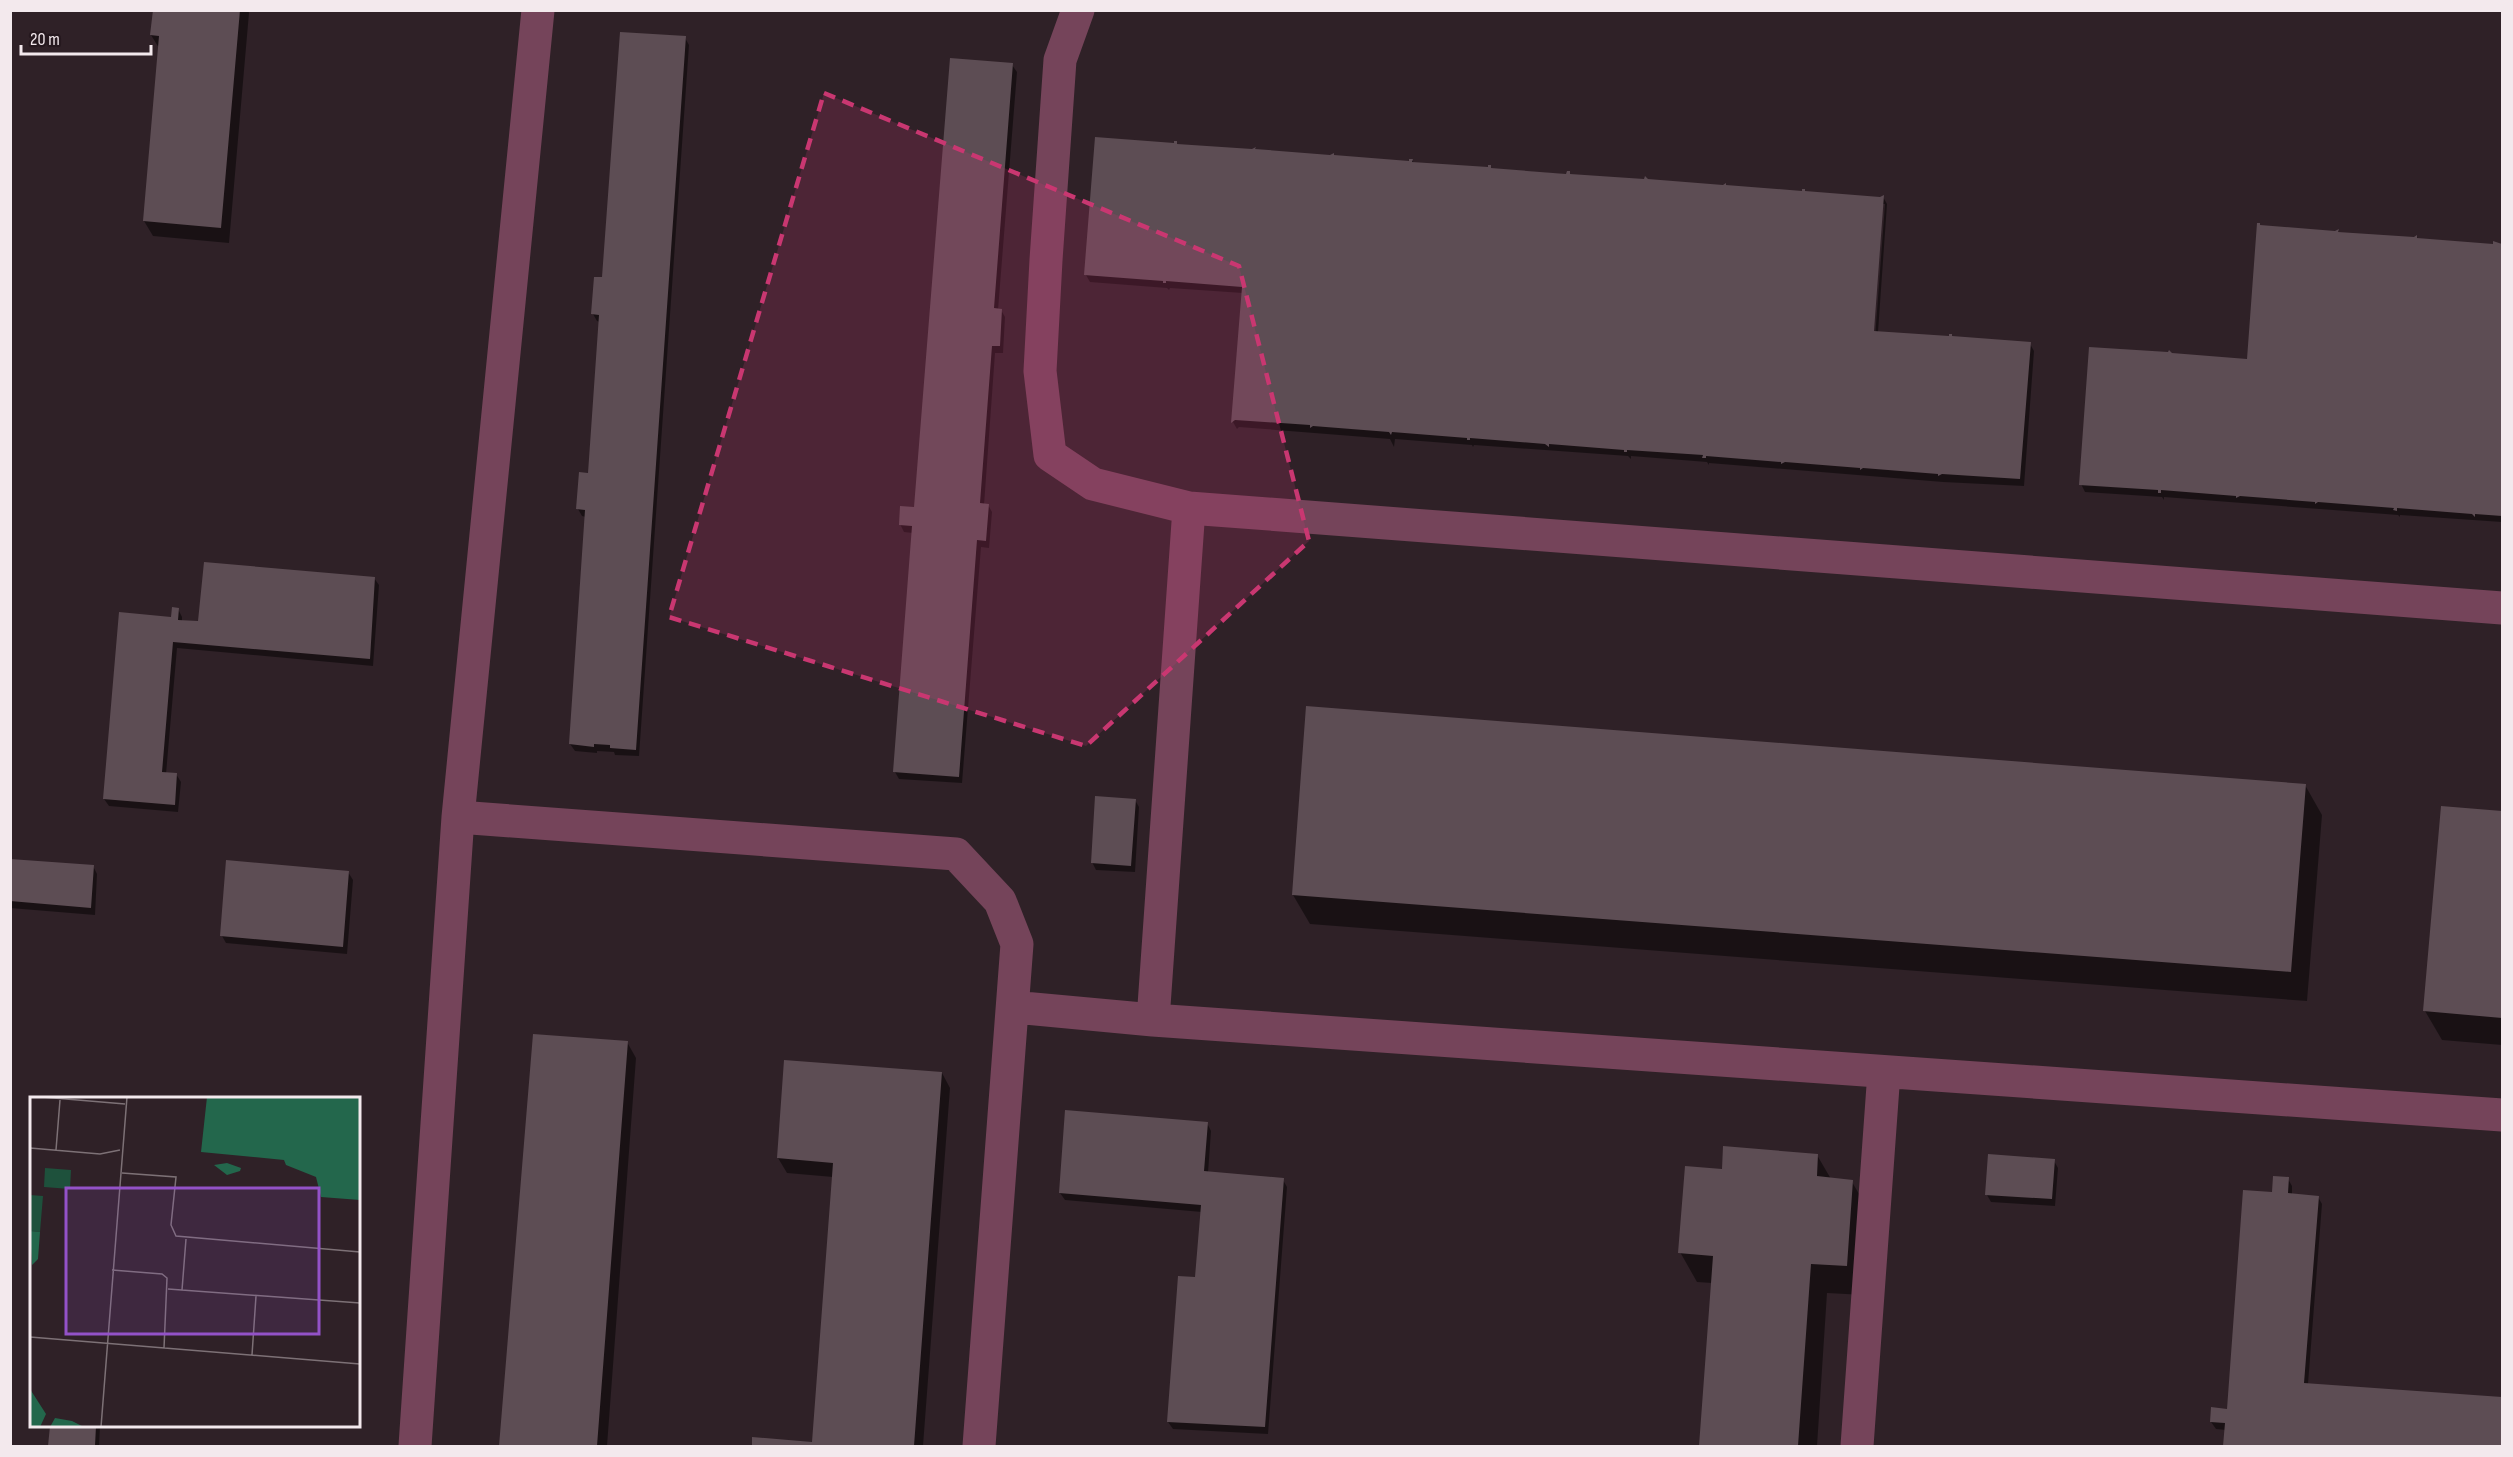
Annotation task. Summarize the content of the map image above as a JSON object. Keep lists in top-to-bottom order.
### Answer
{
  "scale_bar": "20 m"
}
